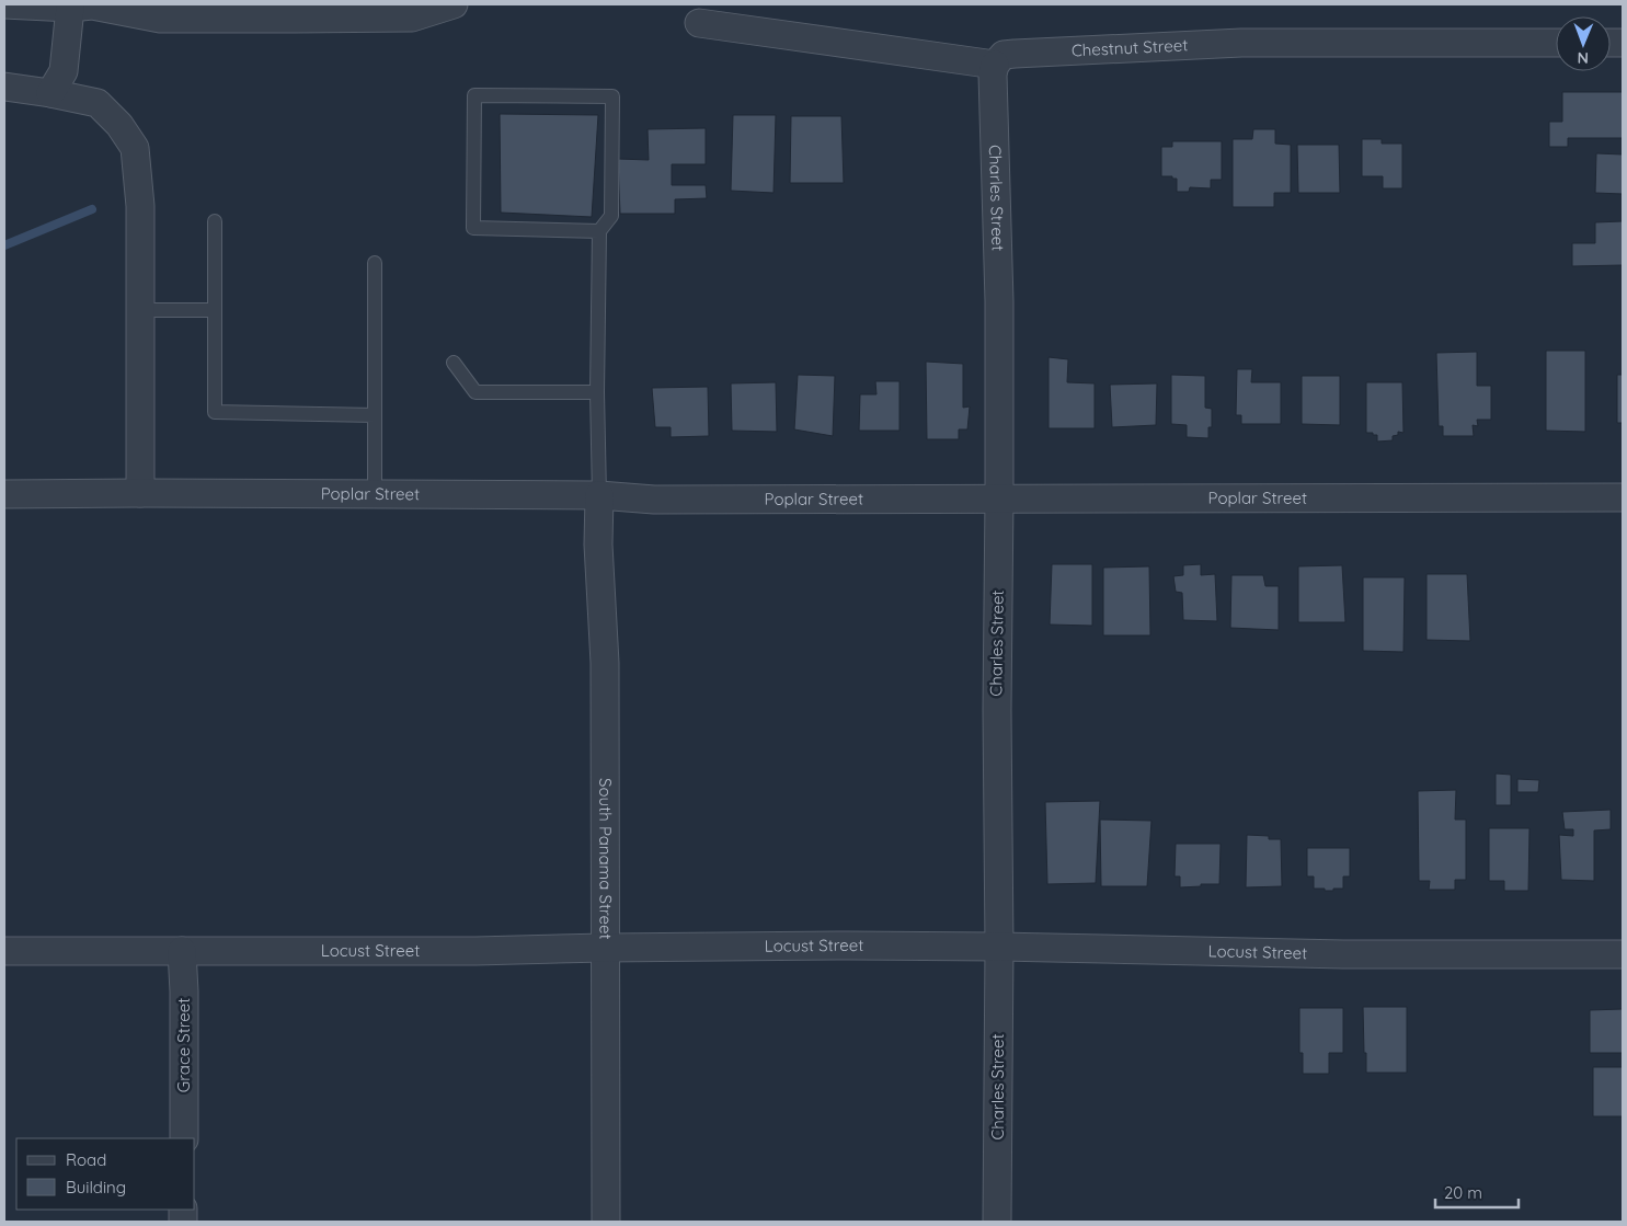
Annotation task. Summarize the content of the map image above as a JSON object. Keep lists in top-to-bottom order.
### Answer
{
  "streets": {
    "street": [
      "Chestnut Street",
      "Charles Street",
      "Poplar Street",
      "South Panama Street",
      "Locust Street",
      "Grace Street"
    ]
  },
  "crossings": [
    ["Chestnut Street", "Charles Street"],
    ["Charles Street", "Poplar Street"],
    ["Charles Street", "Locust Street"],
    ["Poplar Street", "South Panama Street"],
    ["South Panama Street", "Locust Street"],
    ["Locust Street", "Grace Street"]
  ],
  "legend": ["Road", "Building"],
  "scale_bar": "20 m",
  "north": "bottom"
}
